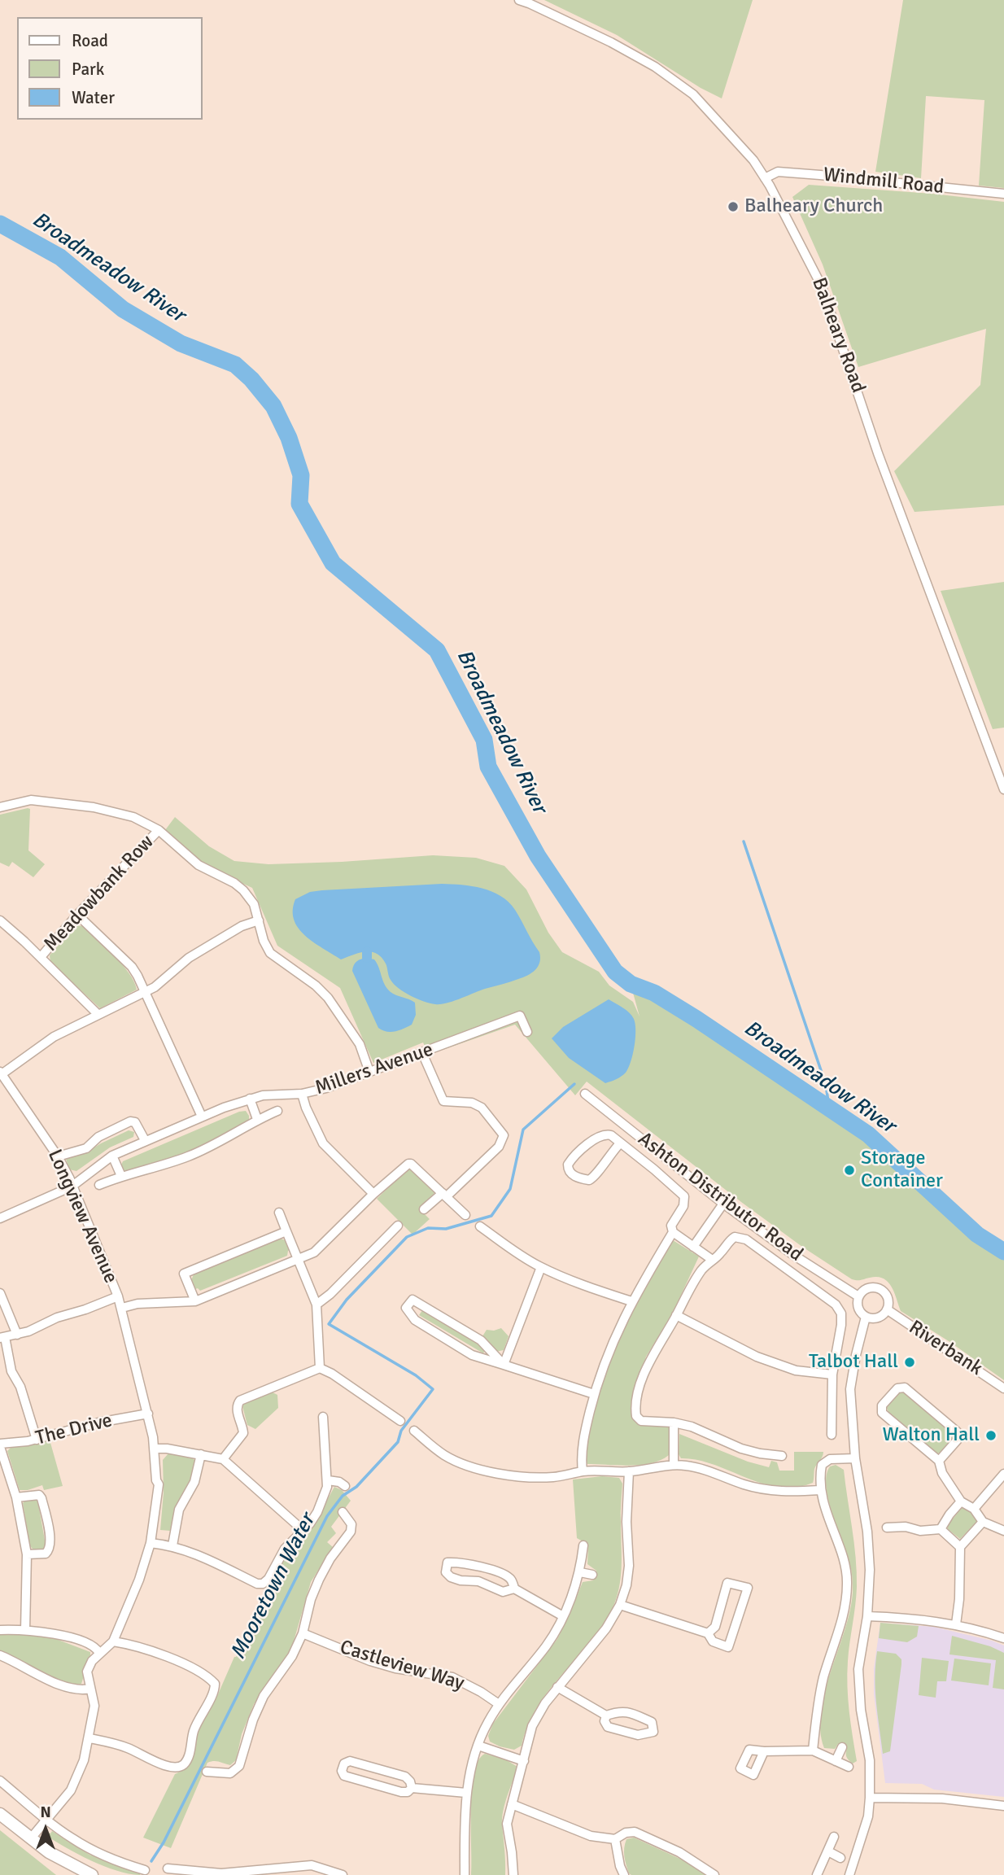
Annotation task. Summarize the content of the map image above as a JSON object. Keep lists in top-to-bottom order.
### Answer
{
  "streets": {
    "street": [
      "Windmill Road",
      "Balheary Road",
      "Meadowbank Row",
      "Millers Avenue",
      "Ashton Distributor Road",
      "Longview Avenue",
      "Riverbank",
      "The Drive",
      "Castleview Way"
    ]
  },
  "crossings": [
    ["Windmill Road", "Balheary Road"],
    ["Millers Avenue", "Longview Avenue"],
    ["Ashton Distributor Road", "Riverbank"],
    ["Longview Avenue", "The Drive"]
  ],
  "water": ["Broadmeadow River", "Mooretown Water"],
  "places": [
    "Balheary Church",
    "Storage Container",
    "Talbot Hall",
    "Walton Hall"
  ],
  "legend": ["Road", "Park", "Water"],
  "north": "top"
}
